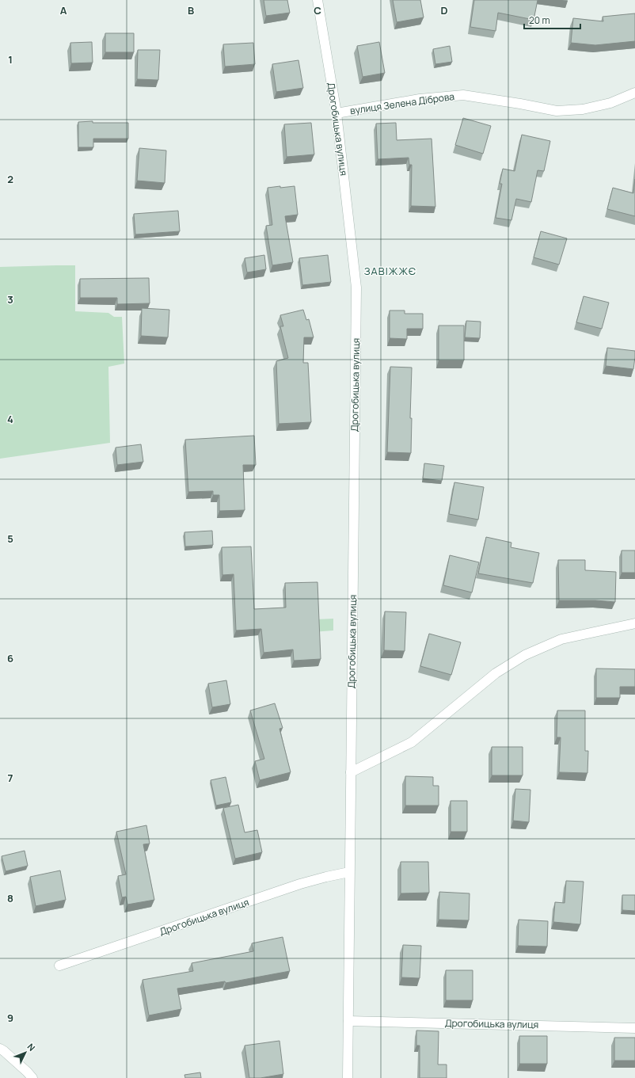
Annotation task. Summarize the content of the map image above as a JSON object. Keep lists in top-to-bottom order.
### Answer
{
  "streets": {
    "street": ["вулиця Зелена Діброва", "Дрогобицька вулиця"]
  },
  "crossings": [
    ["вулиця Зелена Діброва", "Дрогобицька вулиця"]
  ],
  "districts": ["ЗАВІЖЖЄ"],
  "scale_bar": "20 m",
  "north": "top right",
  "grid": {
    "columns": [
      "A",
      "B",
      "C",
      "D"
    ],
    "rows": [
      "1",
      "2",
      "3",
      "4",
      "5",
      "6",
      "7",
      "8",
      "9"
    ]
  }
}
